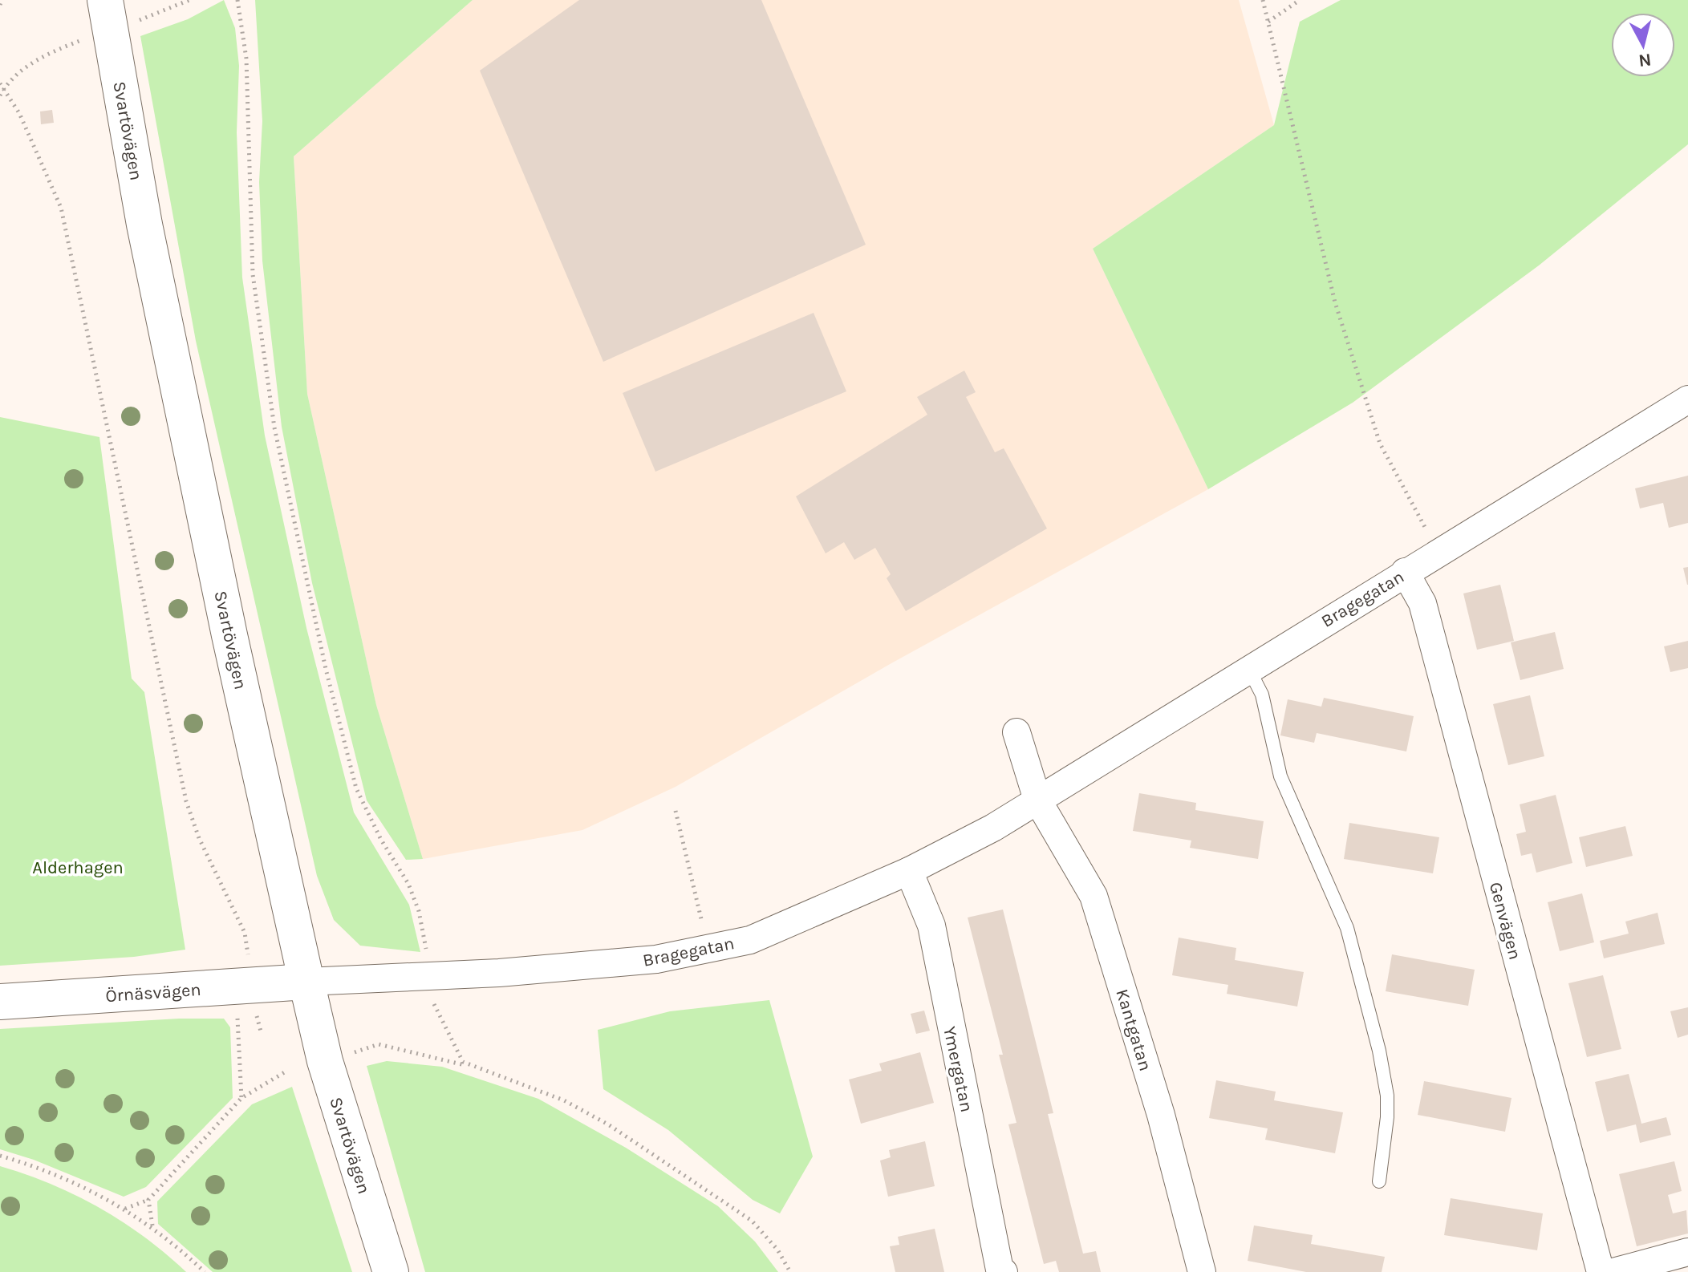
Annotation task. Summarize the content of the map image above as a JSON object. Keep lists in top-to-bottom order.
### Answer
{
  "streets": {
    "main road": ["Svartövägen", "Örnäsvägen"],
    "street": [
      "Bragegatan",
      "Genvägen",
      "Kantgatan",
      "Ymergatan"
    ]
  },
  "crossings": [
    ["Svartövägen", "Bragegatan"],
    ["Svartövägen", "Örnäsvägen"],
    ["Bragegatan", "Genvägen"],
    ["Bragegatan", "Örnäsvägen"],
    ["Bragegatan", "Kantgatan"],
    ["Bragegatan", "Ymergatan"]
  ],
  "parks": ["Alderhagen"],
  "north": "bottom"
}
